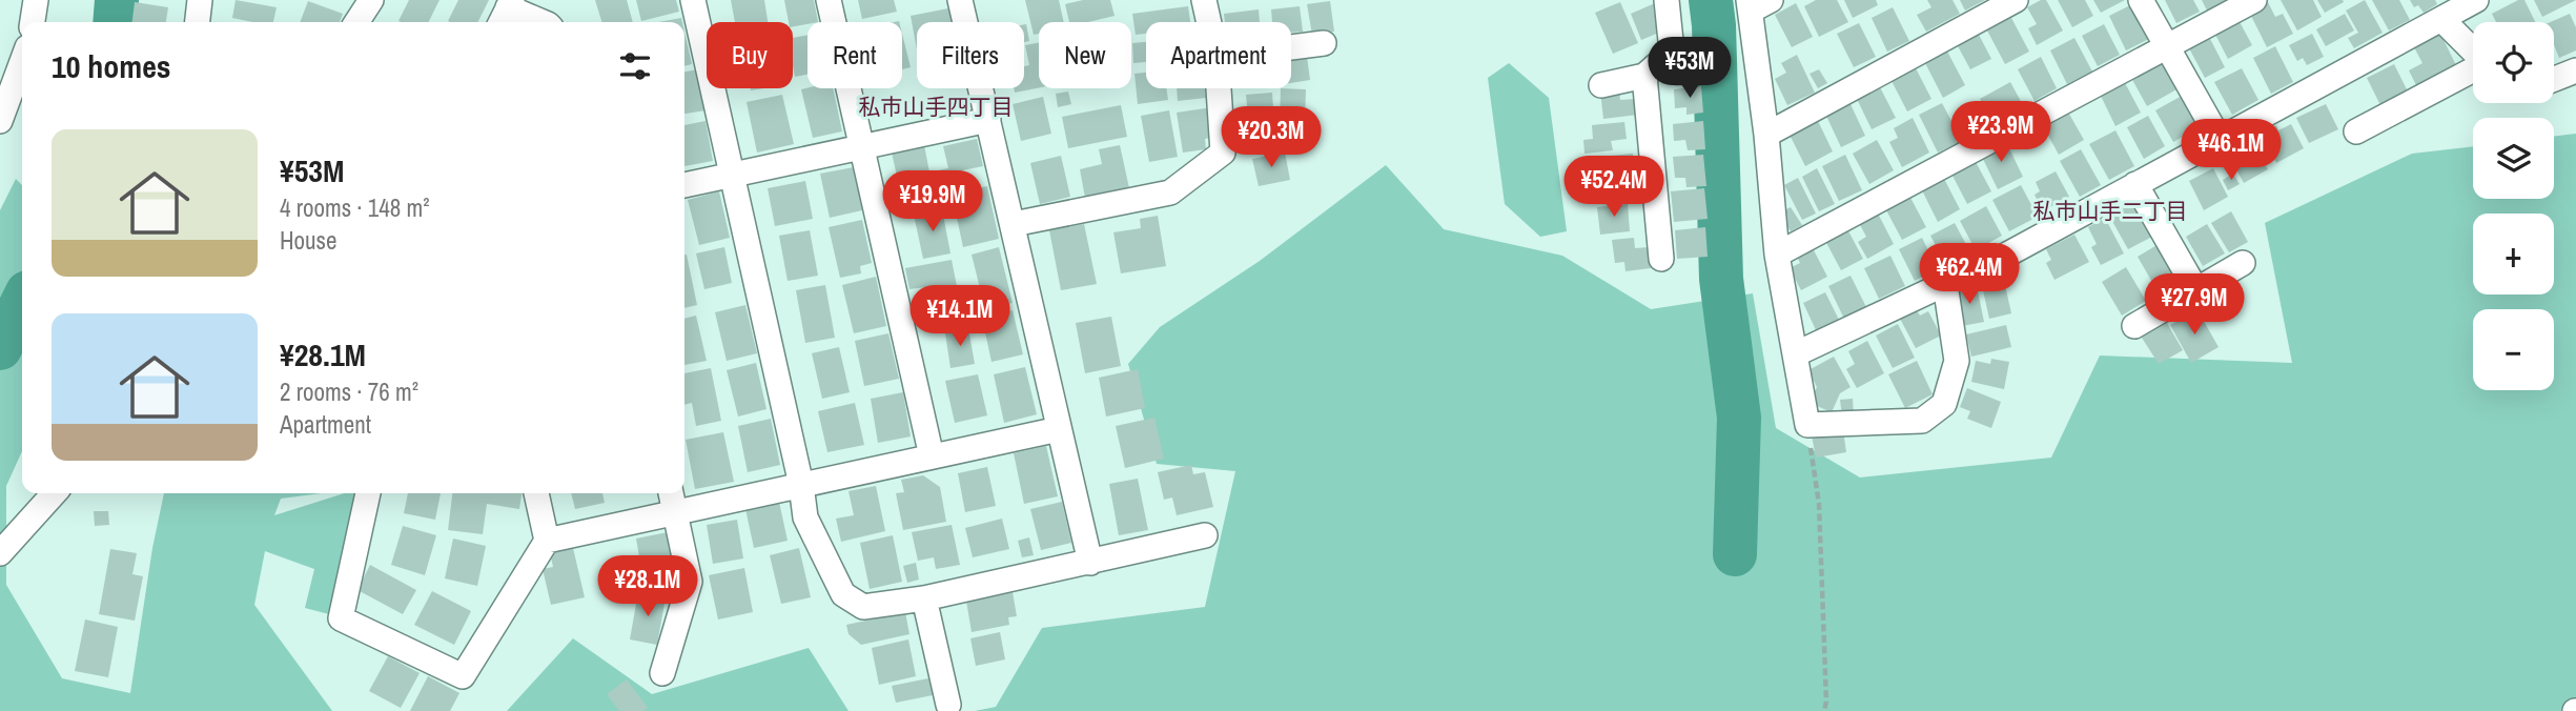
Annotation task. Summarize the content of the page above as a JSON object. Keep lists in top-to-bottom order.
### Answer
{
  "districts": ["私市山手四丁目", "私市山手二丁目"],
  "page": {
    "map_buttons": ["+", "−"],
    "chip": [
      "Buy",
      "Rent",
      "Filters",
      "New",
      "Apartment"
    ],
    "heading": "10 homes",
    "price": [
      "¥53M",
      "¥23.9M",
      "¥20.3M",
      "¥46.1M",
      "¥52.4M",
      "¥19.9M",
      "¥62.4M",
      "¥27.9M",
      "¥14.1M",
      "¥28.1M"
    ],
    "list": [
      {
        "name": "¥53M",
        "note": "4 rooms · 148 m² · House"
      },
      {
        "name": "¥28.1M",
        "note": "2 rooms · 76 m² · Apartment"
      }
    ]
  }
}
